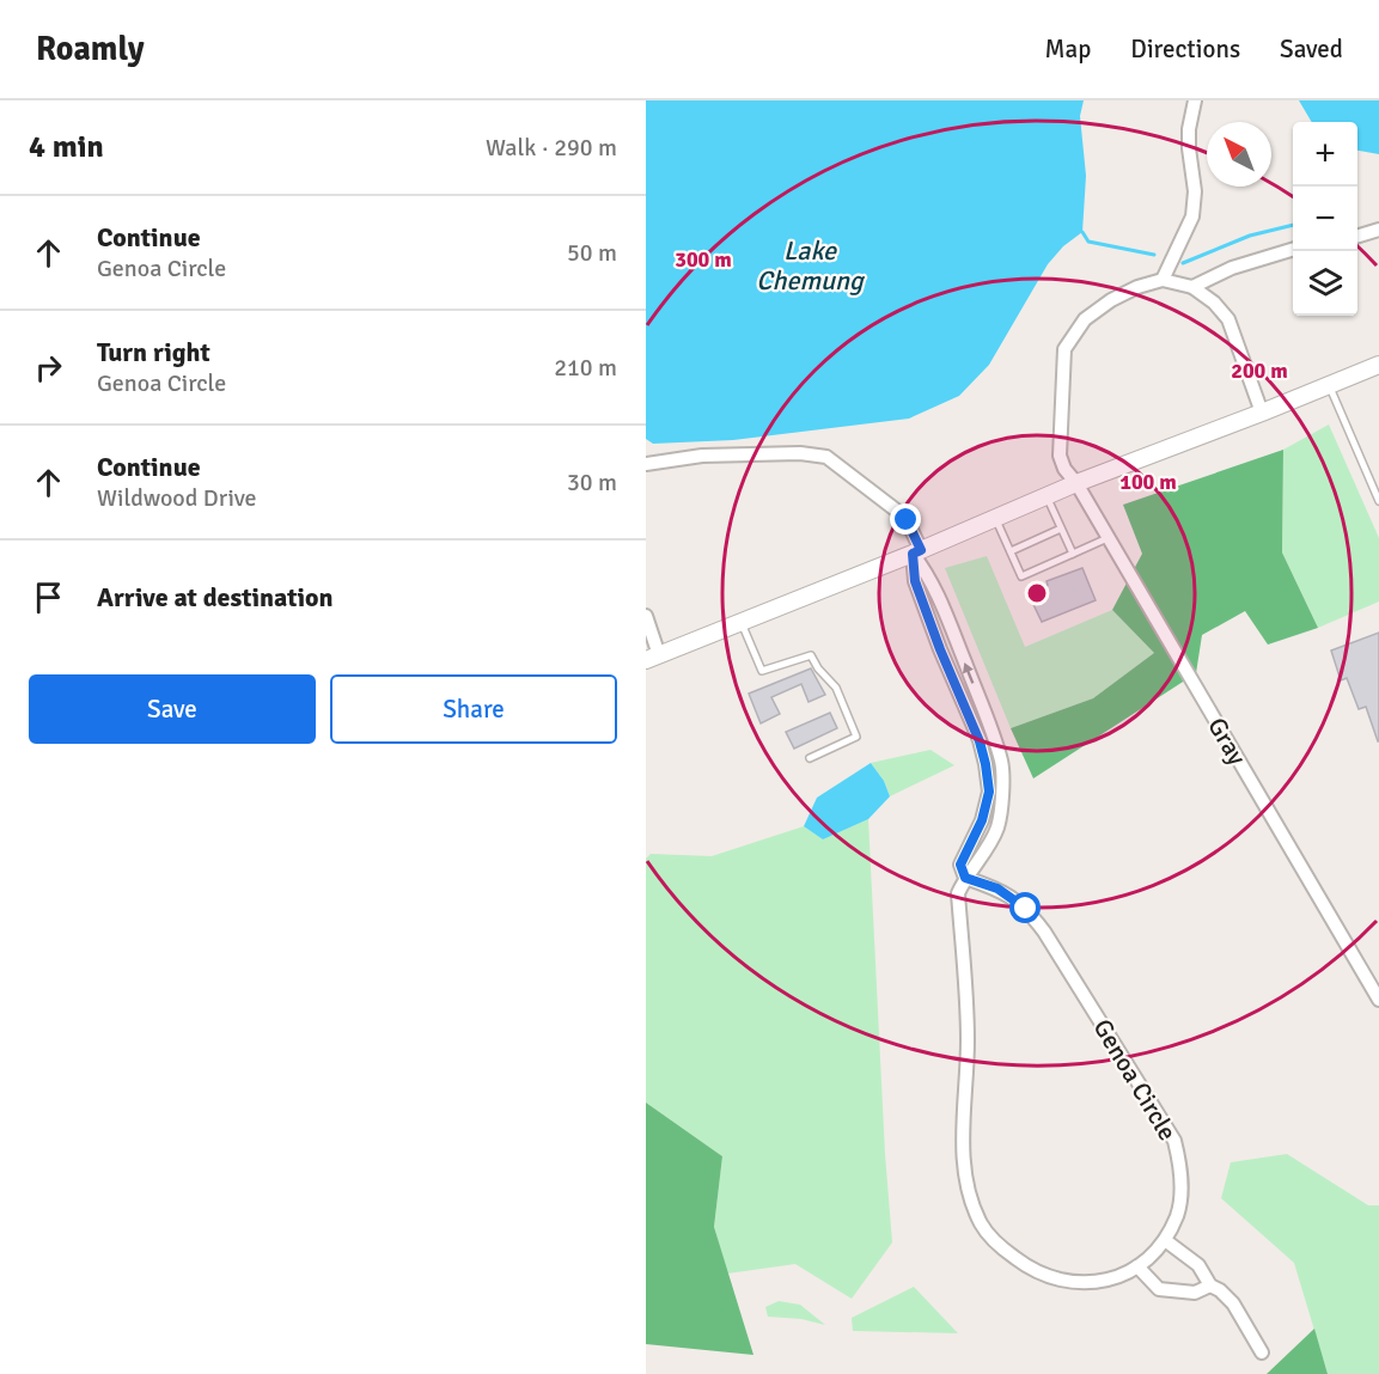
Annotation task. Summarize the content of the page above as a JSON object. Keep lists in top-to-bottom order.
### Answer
{
  "streets": {
    "street": ["Gray", "Genoa Circle"]
  },
  "water": ["Lake Chemung"],
  "north": "top left",
  "page": {
    "header": "Roamly",
    "nav": ["Map", "Directions", "Saved"],
    "heading": ["4 min", "Walk · 290 m"],
    "map_buttons": ["+", "−"],
    "list": [
      ["Continue", "Genoa Circle", "50 m"],
      ["Turn right", "Genoa Circle", "210 m"],
      ["Continue", "Wildwood Drive", "30 m"],
      "Arrive at destination"
    ],
    "buttons": ["Save", "Share"]
  },
  "rings": ["300 m", "200 m", "100 m"]
}
